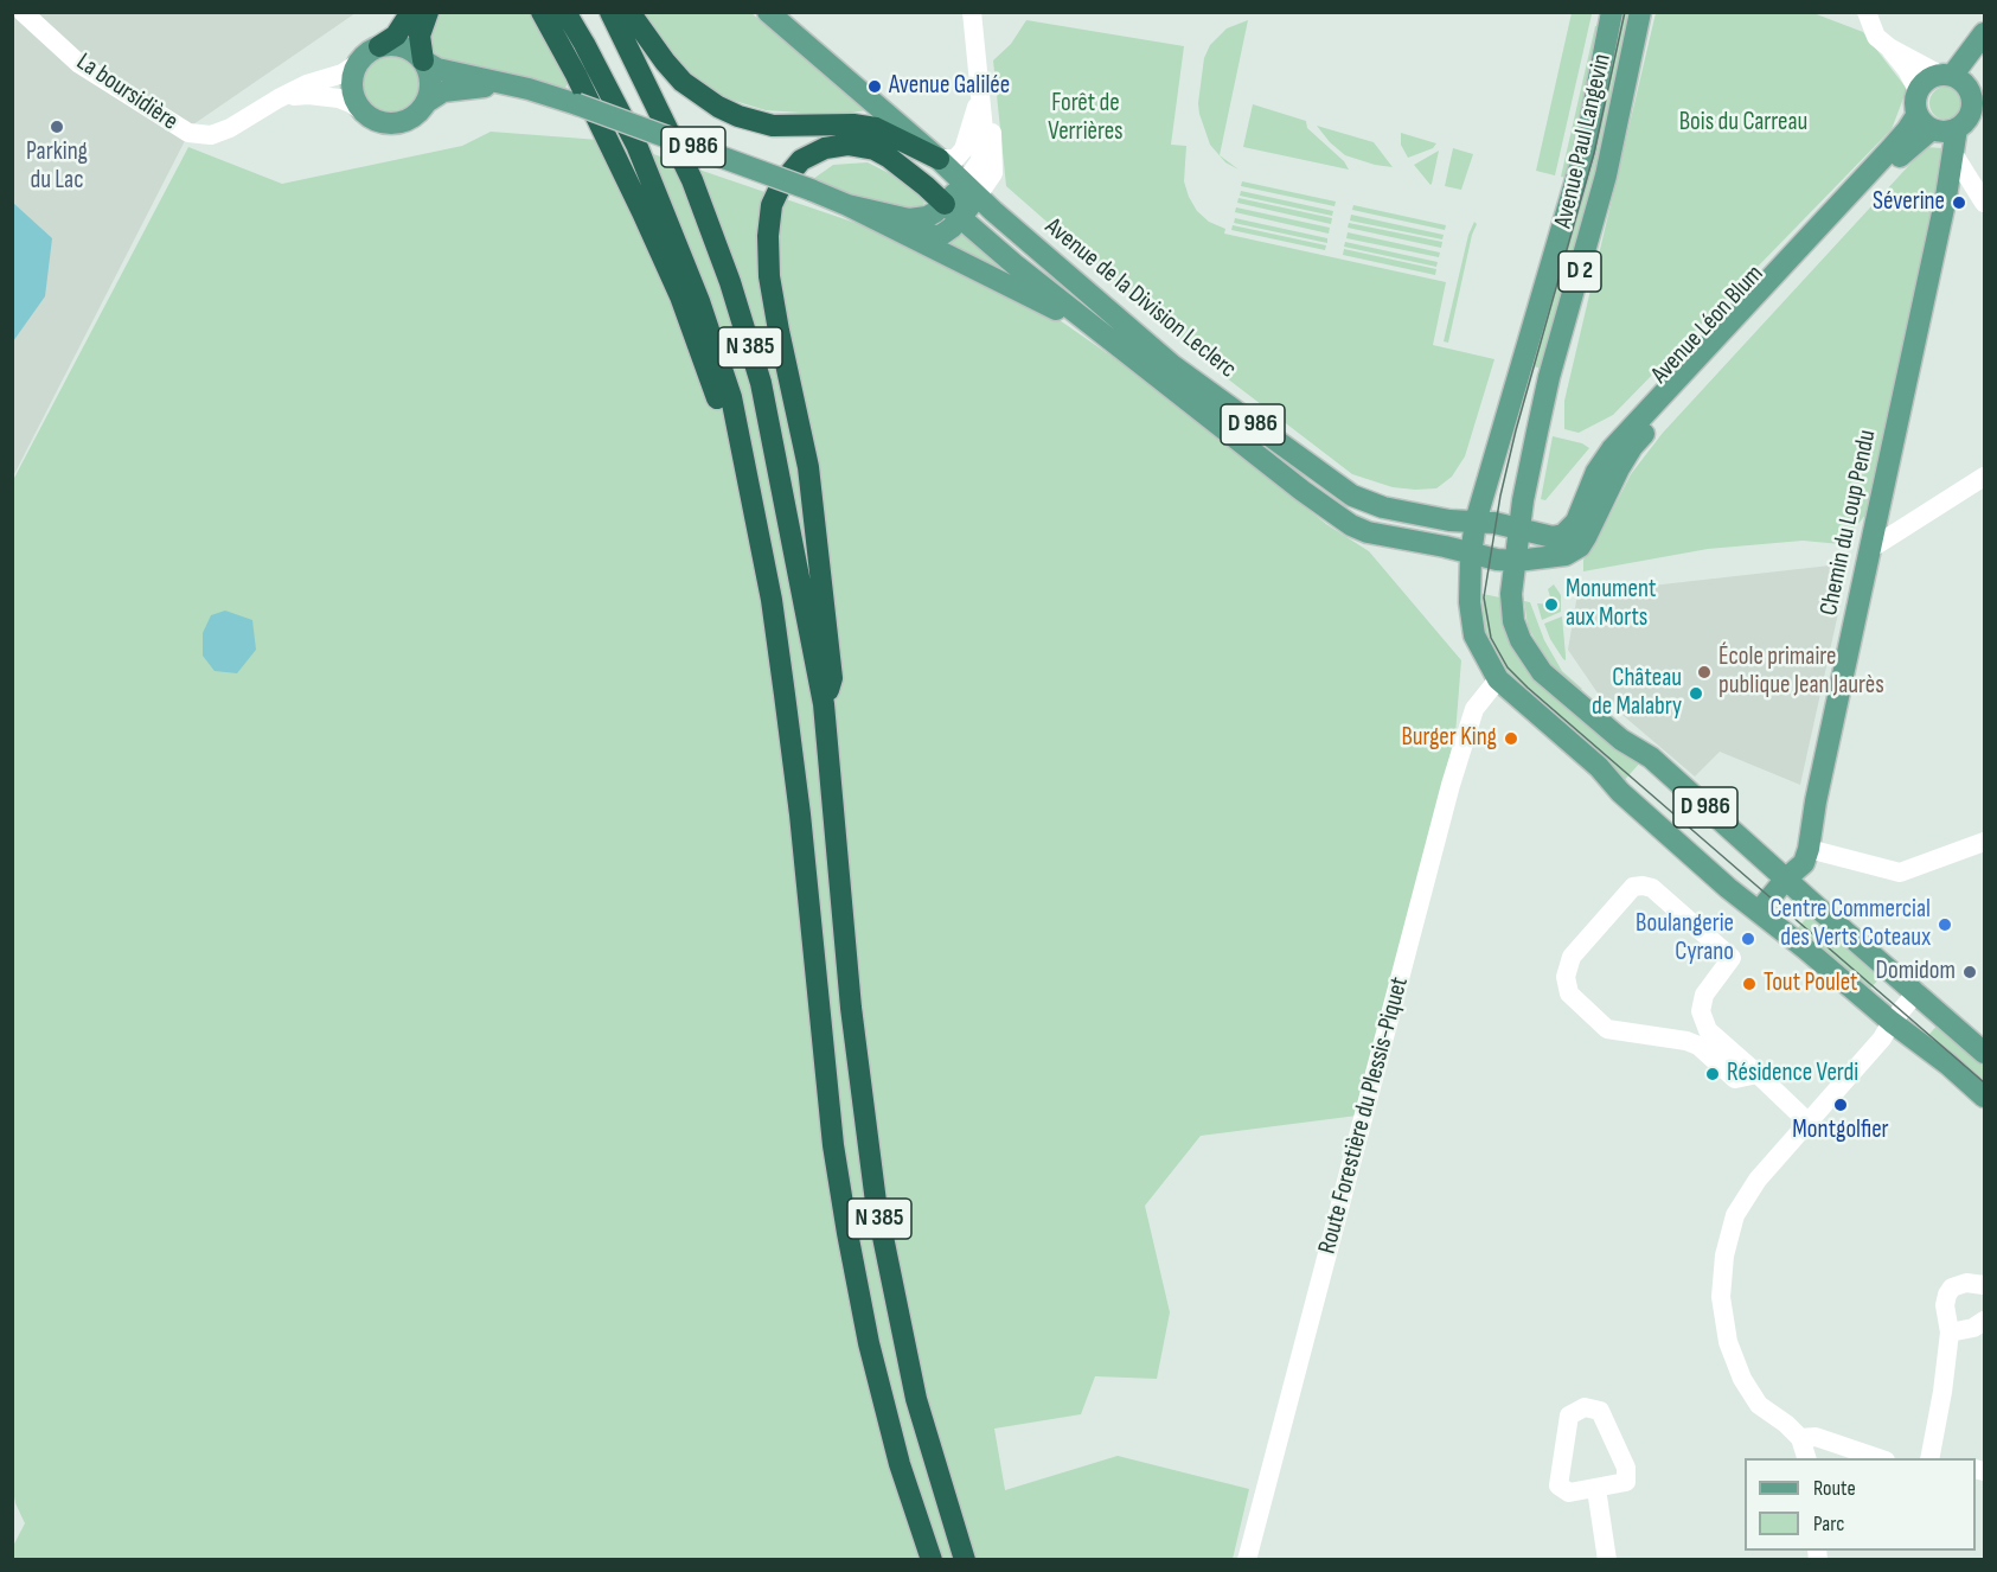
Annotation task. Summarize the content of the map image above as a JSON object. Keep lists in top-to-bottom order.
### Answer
{
  "streets": {
    "highway": ["N 385"],
    "main road": [
      "Avenue Paul Langevin",
      "D 986",
      "D 2",
      "Avenue de la Division Leclerc",
      "Avenue Léon Blum",
      "Chemin du Loup Pendu"
    ],
    "street": ["La boursidière", "Route Forestière du Plessis-Piquet"]
  },
  "crossings": [
    ["La boursidière", "D 986"],
    ["Avenue Paul Langevin", "D 986"],
    ["Avenue Paul Langevin", "D 2"],
    ["Avenue Paul Langevin", "Avenue de la Division Leclerc"],
    ["Avenue Paul Langevin", "Avenue Léon Blum"],
    ["Avenue Paul Langevin", "Route Forestière du Plessis-Piquet"],
    ["D 986", "D 2"],
    ["D 986", "Avenue de la Division Leclerc"],
    ["D 986", "Avenue Léon Blum"],
    ["D 986", "Chemin du Loup Pendu"],
    ["D 986", "Route Forestière du Plessis-Piquet"],
    ["D 2", "Avenue de la Division Leclerc"],
    ["D 2", "Avenue Léon Blum"],
    ["Avenue de la Division Leclerc", "Avenue Léon Blum"],
    ["Avenue Léon Blum", "Chemin du Loup Pendu"]
  ],
  "parks": ["Forêt de Verrières", "Bois du Carreau"],
  "places": [
    "Avenue Galilée",
    "Parking du Lac",
    "Séverine",
    "Monument aux Morts",
    "École primaire publique Jean Jaurès",
    "Château de Malabry",
    "Burger King",
    "Centre Commercial des Verts Coteaux",
    "Boulangerie Cyrano",
    "Domidom",
    "Tout Poulet",
    "Résidence Verdi",
    "Montgolfier"
  ],
  "legend": ["Route", "Parc"]
}
